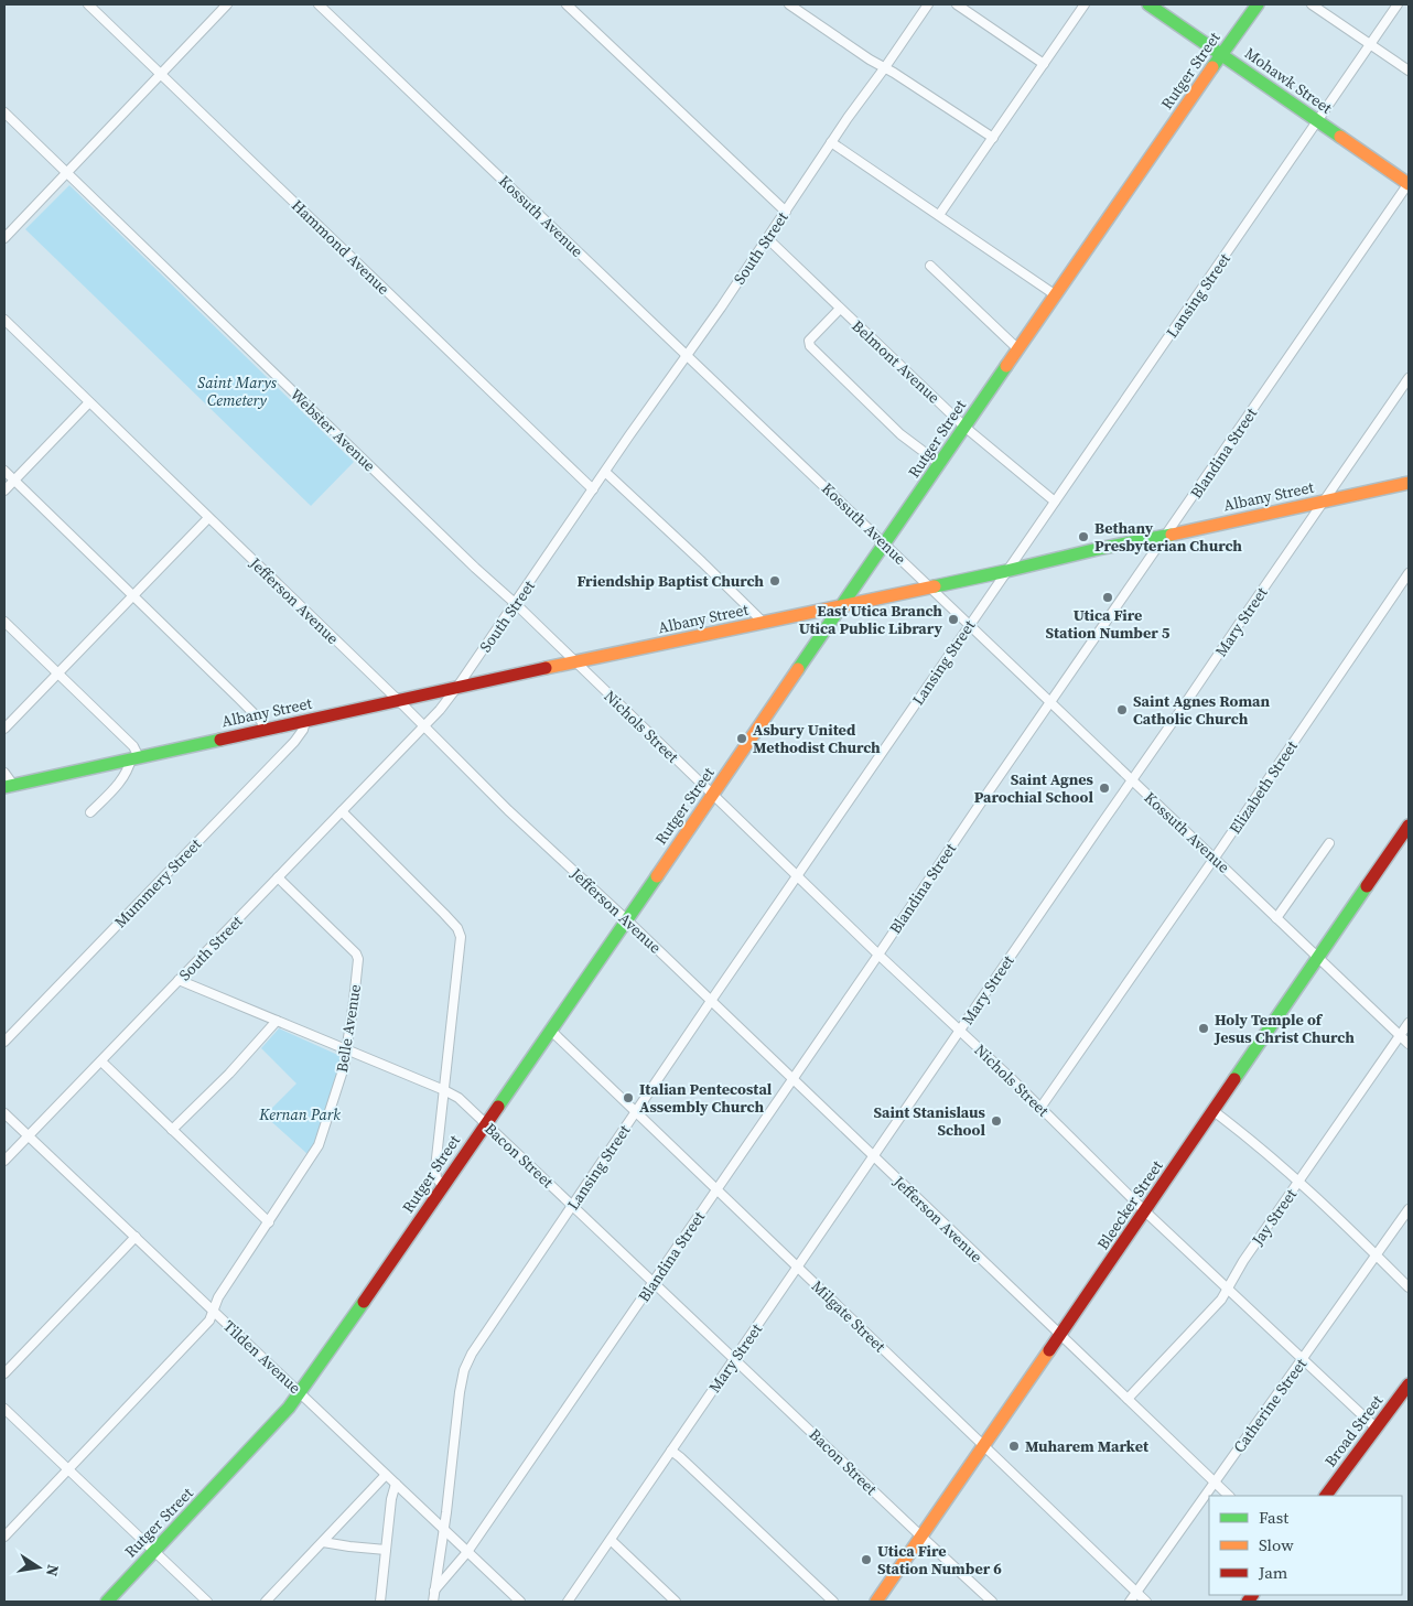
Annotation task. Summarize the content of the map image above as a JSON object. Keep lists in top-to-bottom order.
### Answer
{
  "streets": {
    "street": [
      "Rutger Street",
      "Mohawk Street",
      "Kossuth Avenue",
      "Hammond Avenue",
      "South Street",
      "Lansing Street",
      "Belmont Avenue",
      "Webster Avenue",
      "Blandina Street",
      "Albany Street",
      "Jefferson Avenue",
      "Mary Street",
      "Nichols Street",
      "Elizabeth Street",
      "Mummery Street",
      "Belle Avenue",
      "Bacon Street",
      "Bleecker Street",
      "Jay Street",
      "Milgate Street",
      "Tilden Avenue",
      "Catherine Street",
      "Broad Street"
    ]
  },
  "crossings": [
    ["Rutger Street", "Mohawk Street"],
    ["Rutger Street", "Kossuth Avenue"],
    ["Rutger Street", "Belmont Avenue"],
    ["Rutger Street", "Albany Street"],
    ["Rutger Street", "Jefferson Avenue"],
    ["Rutger Street", "Nichols Street"],
    ["Rutger Street", "Bacon Street"],
    ["Rutger Street", "Milgate Street"],
    ["Rutger Street", "Tilden Avenue"],
    ["Mohawk Street", "Lansing Street"],
    ["Mohawk Street", "Blandina Street"],
    ["Kossuth Avenue", "South Street"],
    ["Kossuth Avenue", "Lansing Street"],
    ["Kossuth Avenue", "Blandina Street"],
    ["Kossuth Avenue", "Albany Street"],
    ["Kossuth Avenue", "Mary Street"],
    ["Kossuth Avenue", "Elizabeth Street"],
    ["Kossuth Avenue", "Bleecker Street"],
    ["Kossuth Avenue", "Jay Street"],
    ["Hammond Avenue", "South Street"],
    ["South Street", "Belmont Avenue"],
    ["South Street", "Webster Avenue"],
    ["South Street", "Albany Street"],
    ["South Street", "Jefferson Avenue"],
    ["South Street", "Belle Avenue"],
    ["South Street", "Bacon Street"],
    ["South Street", "Tilden Avenue"],
    ["Lansing Street", "Belmont Avenue"],
    ["Lansing Street", "Blandina Street"],
    ["Lansing Street", "Albany Street"],
    ["Lansing Street", "Jefferson Avenue"],
    ["Lansing Street", "Nichols Street"],
    ["Lansing Street", "Bacon Street"],
    ["Lansing Street", "Milgate Street"],
    ["Lansing Street", "Tilden Avenue"],
    ["Webster Avenue", "Albany Street"],
    ["Webster Avenue", "Nichols Street"],
    ["Blandina Street", "Albany Street"],
    ["Blandina Street", "Jefferson Avenue"],
    ["Blandina Street", "Nichols Street"],
    ["Blandina Street", "Bacon Street"],
    ["Blandina Street", "Milgate Street"],
    ["Blandina Street", "Tilden Avenue"],
    ["Albany Street", "Jefferson Avenue"],
    ["Albany Street", "Mary Street"],
    ["Albany Street", "Nichols Street"],
    ["Albany Street", "Mummery Street"],
    ["Jefferson Avenue", "Mary Street"],
    ["Jefferson Avenue", "Bleecker Street"],
    ["Jefferson Avenue", "Jay Street"],
    ["Jefferson Avenue", "Catherine Street"],
    ["Mary Street", "Nichols Street"],
    ["Mary Street", "Bacon Street"],
    ["Mary Street", "Milgate Street"],
    ["Nichols Street", "Elizabeth Street"],
    ["Nichols Street", "Bleecker Street"],
    ["Nichols Street", "Jay Street"],
    ["Nichols Street", "Catherine Street"],
    ["Nichols Street", "Broad Street"],
    ["Belle Avenue", "Bacon Street"],
    ["Belle Avenue", "Tilden Avenue"],
    ["Bacon Street", "Bleecker Street"],
    ["Bleecker Street", "Milgate Street"],
    ["Milgate Street", "Catherine Street"]
  ],
  "parks": ["Saint Marys Cemetery", "Kernan Park"],
  "places": [
    "Bethany Presbyterian Church",
    "Friendship Baptist Church",
    "Utica Fire Station Number 5",
    "East Utica Branch Utica Public Library",
    "Saint Agnes Roman Catholic Church",
    "Asbury United Methodist Church",
    "Saint Agnes Parochial School",
    "Holy Temple of Jesus Christ Church",
    "Italian Pentecostal Assembly Church",
    "Saint Stanislaus School",
    "Muharem Market",
    "Utica Fire Station Number 6"
  ],
  "legend": ["Fast", "Slow", "Jam"],
  "north": "right"
}
